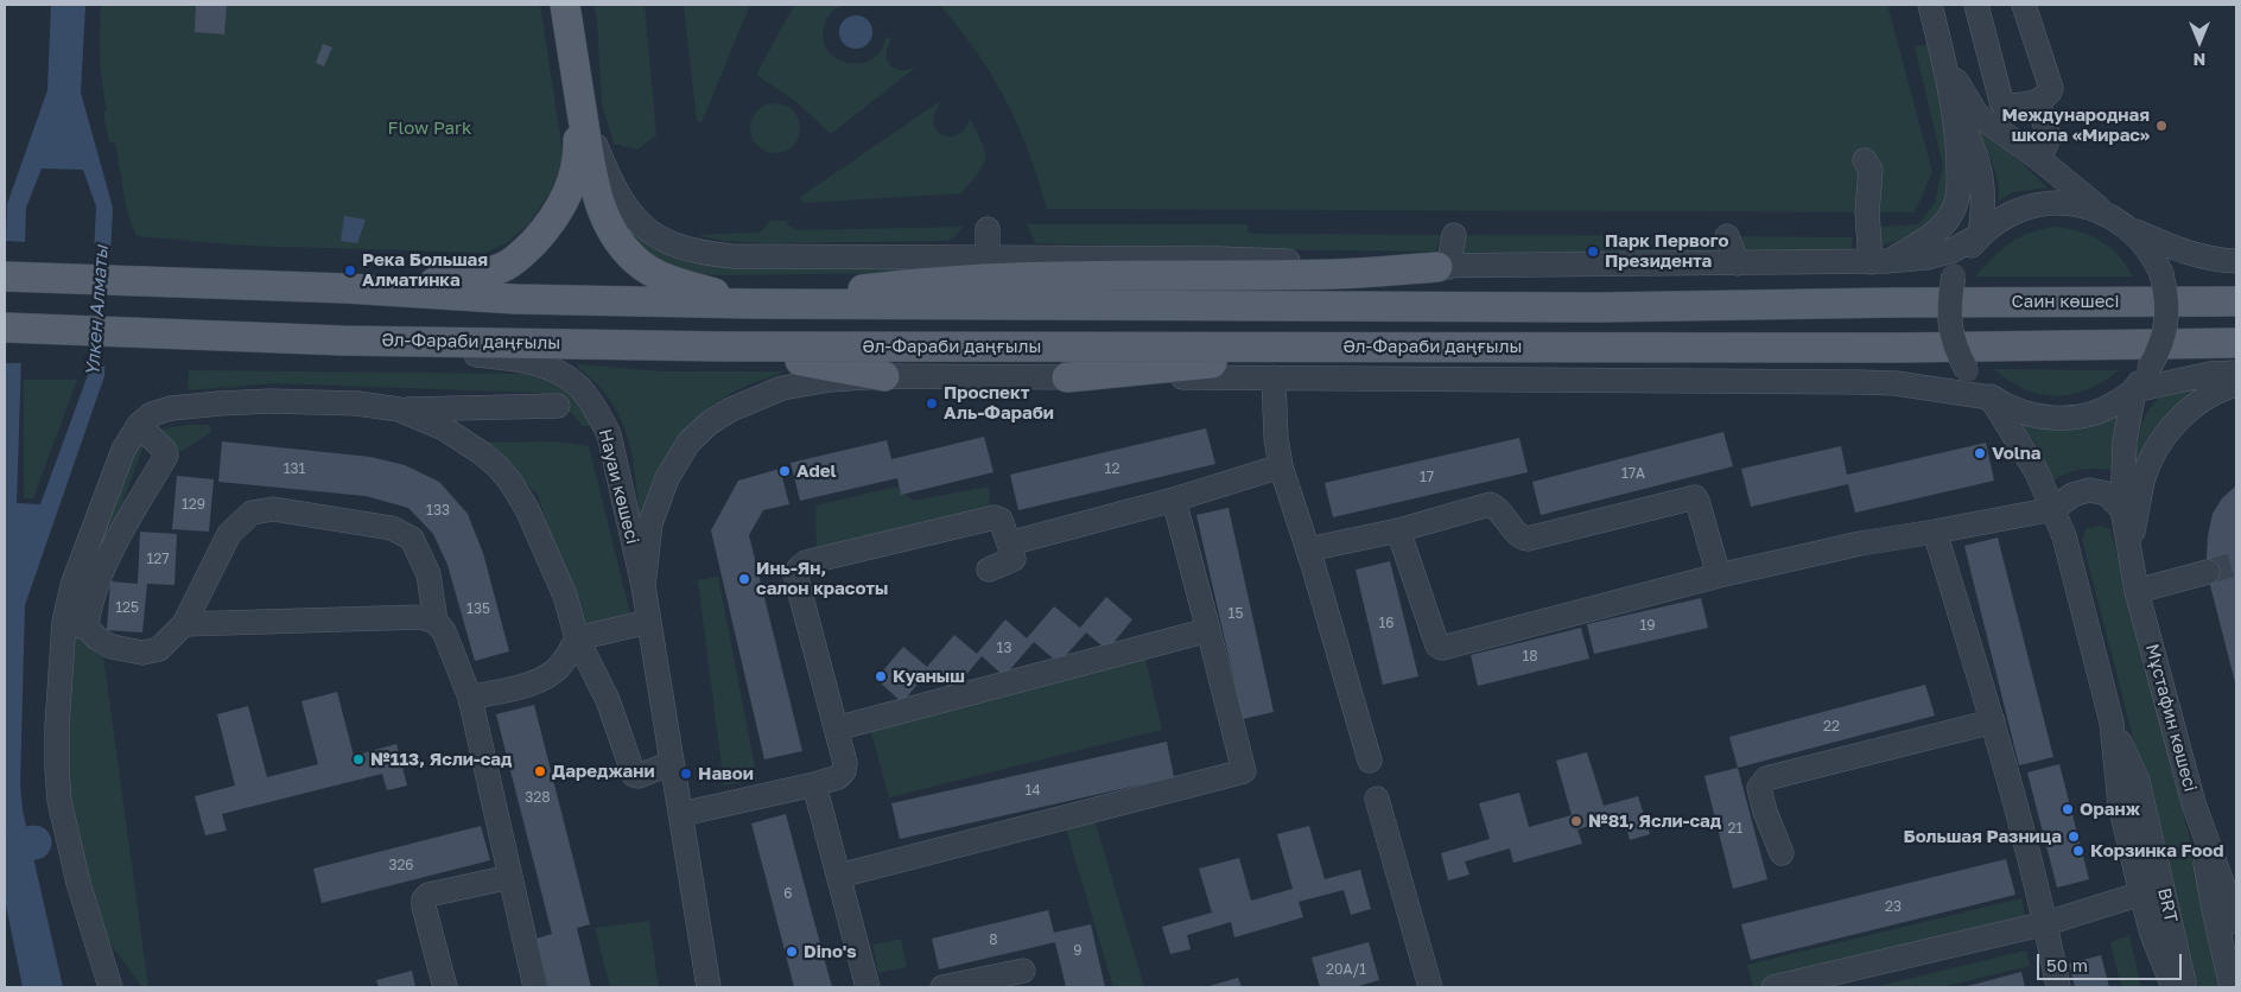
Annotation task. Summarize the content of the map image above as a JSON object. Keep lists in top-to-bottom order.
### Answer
{
  "streets": {
    "main road": ["Саин көшесі", "Әл-Фараби даңғылы"],
    "street": ["Науаи көшесі", "Мұcтафин көшесі", "BRT"]
  },
  "crossings": [
    ["Әл-Фараби даңғылы", "Науаи көшесі"]
  ],
  "water": ["Үлкен Алматы"],
  "parks": ["Flow Park"],
  "places": [
    "Международная школа «Мирас»",
    "Парк Первого Президента",
    "Река Большая Алматинка",
    "Проспект Аль-Фараби",
    "Volna",
    "Adel",
    "Инь-Ян, салон красоты",
    "Куаныш",
    "№113, Ясли-сад",
    "Дареджани",
    "Навои",
    "Оранж",
    "№81, Ясли-сад",
    "Большая Разница",
    "Корзинка Food",
    "Dino's"
  ],
  "house_numbers": [
    "131",
    "12",
    "17А",
    "17",
    "129",
    "133",
    "127",
    "125",
    "135",
    "15",
    "16",
    "19",
    "13",
    "18",
    "22",
    "14",
    "328",
    "21",
    "326",
    "6",
    "23",
    "8",
    "9",
    "20А/1"
  ],
  "scale_bar": "50 m",
  "north": "bottom"
}
